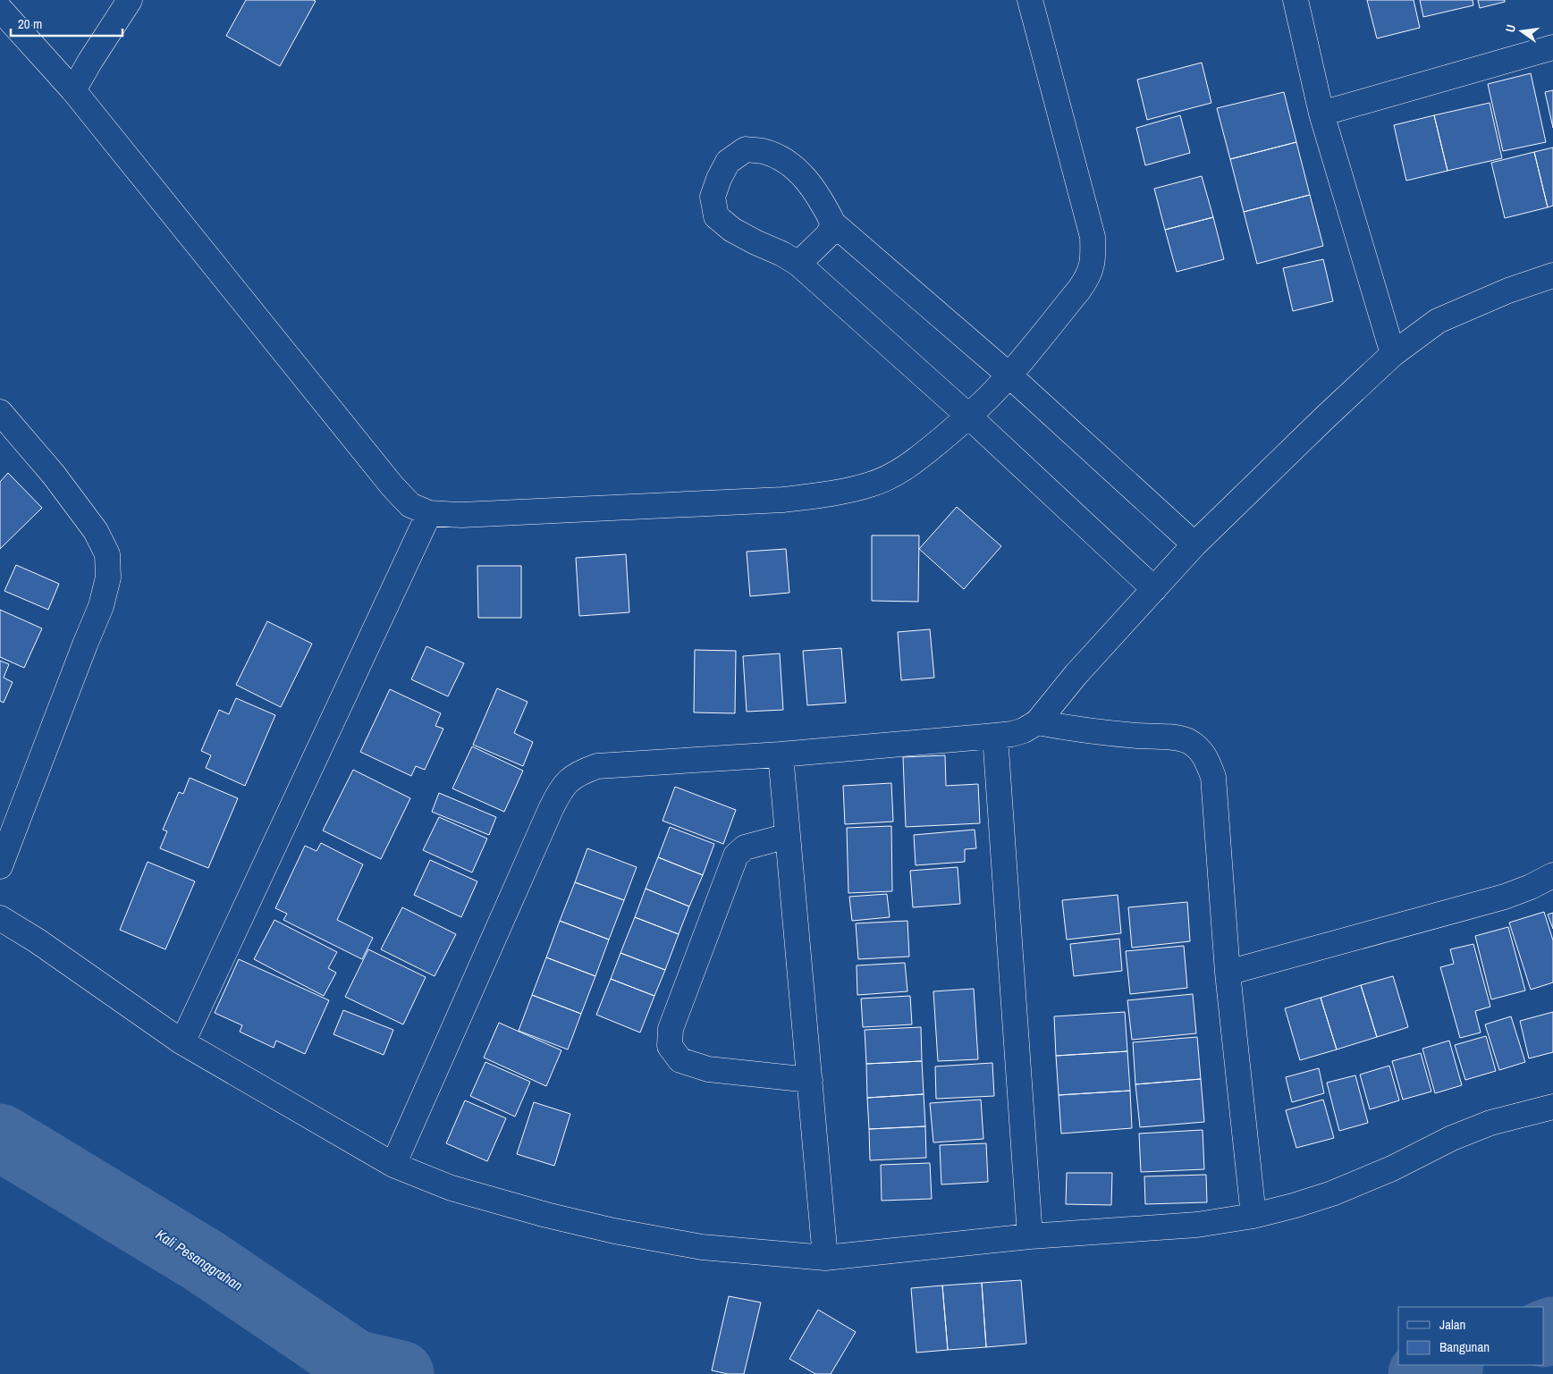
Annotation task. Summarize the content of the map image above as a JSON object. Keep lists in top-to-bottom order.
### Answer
{
  "water": ["Kali Pesanggrahan"],
  "legend": ["Jalan", "Bangunan"],
  "scale_bar": "20 m",
  "north": "left"
}
